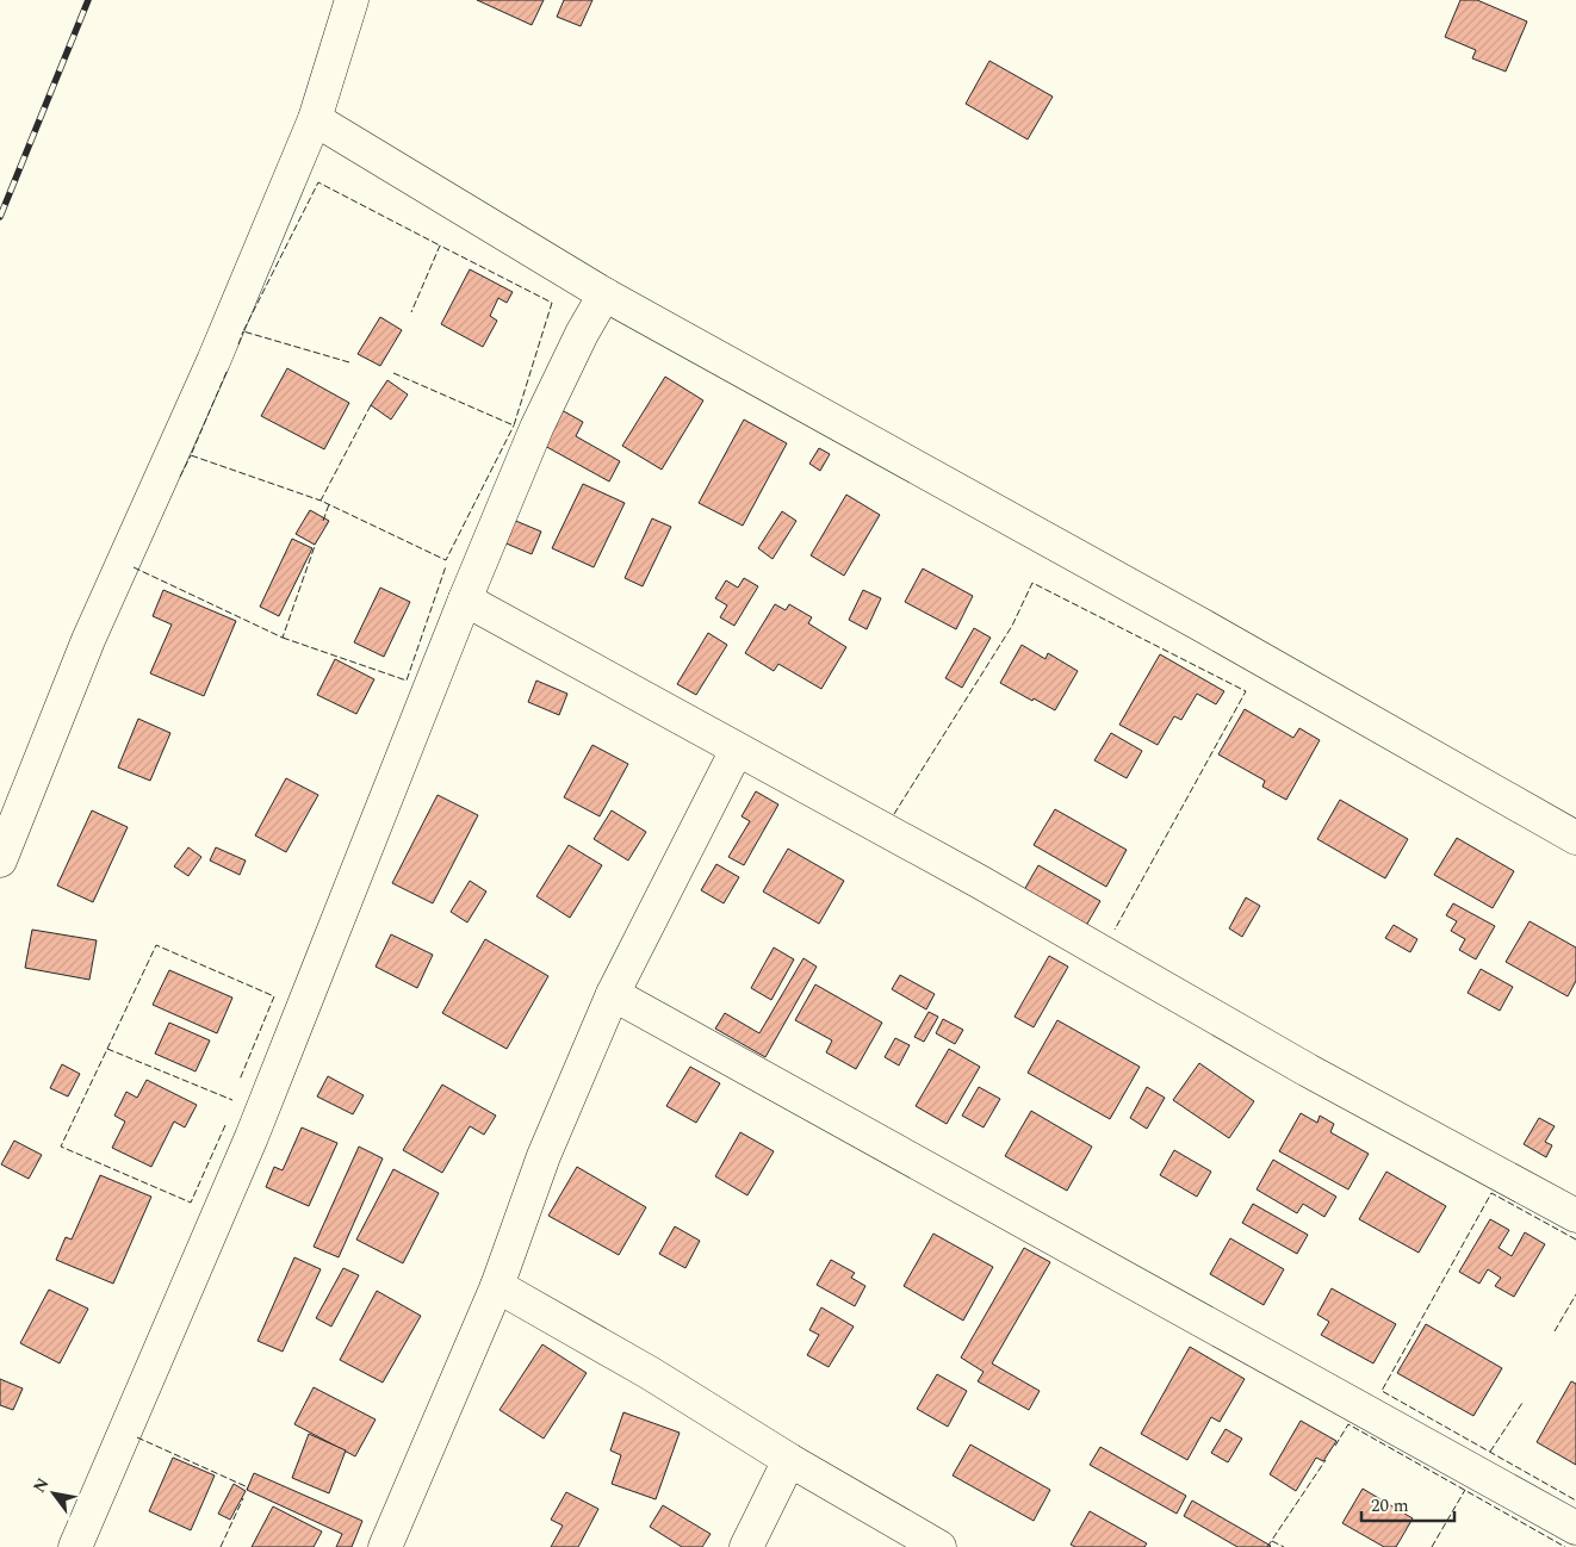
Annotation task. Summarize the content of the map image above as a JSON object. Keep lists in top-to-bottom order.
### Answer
{
  "scale_bar": "20 m",
  "north": "top left"
}
